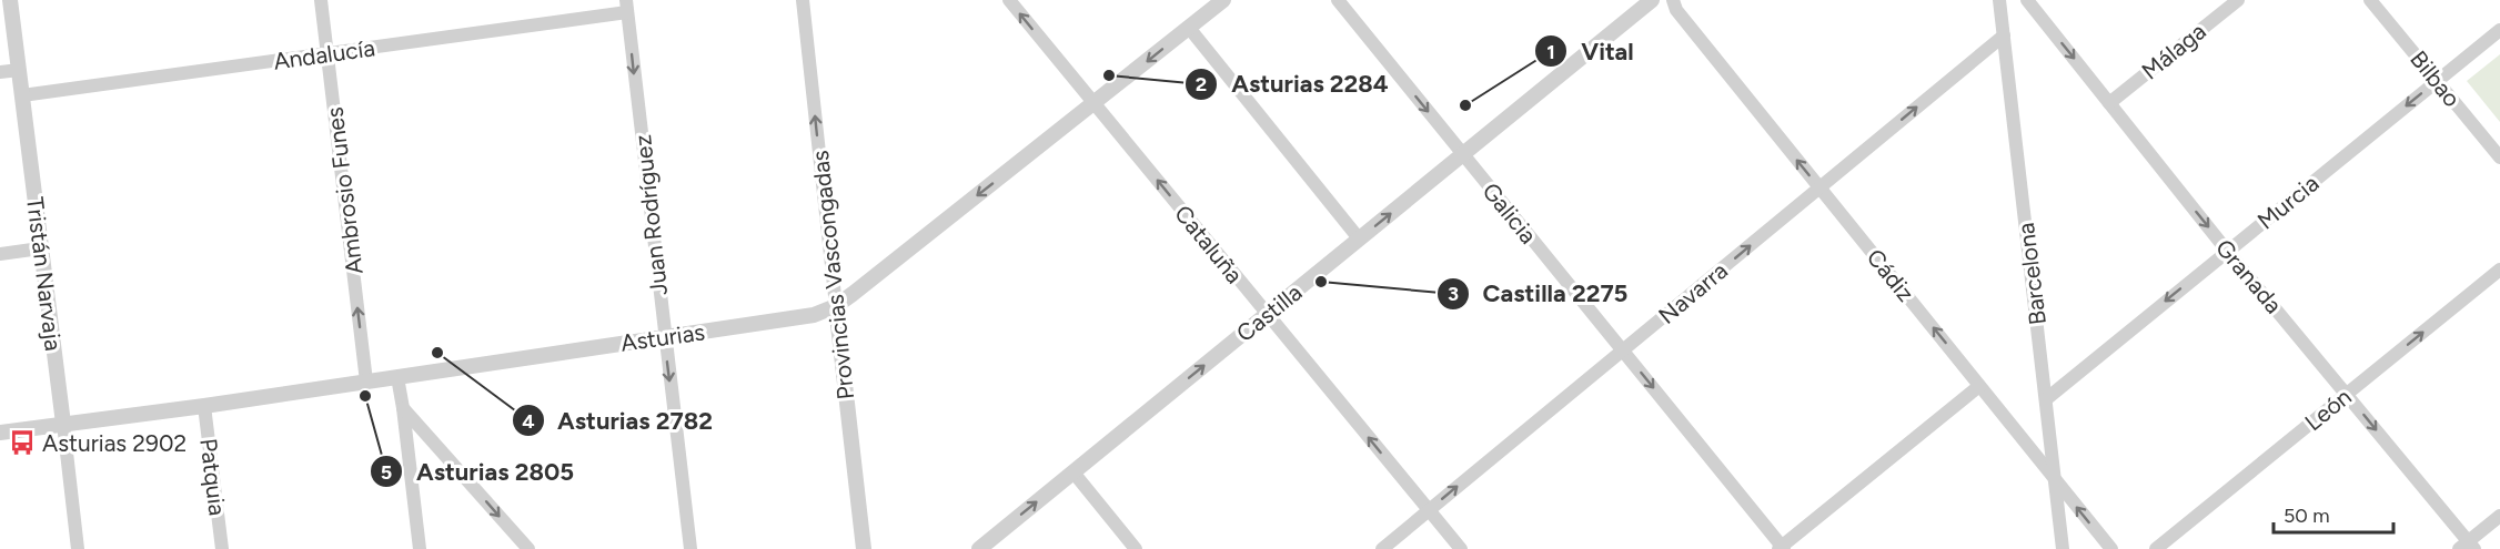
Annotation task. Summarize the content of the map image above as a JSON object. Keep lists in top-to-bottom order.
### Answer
{
  "streets": {
    "street": [
      "Málaga",
      "Andalucía",
      "Bilbao",
      "Ambrosio Funes",
      "Murcia",
      "Galicia",
      "Juan Rodríguez",
      "Cataluña",
      "Tristán Narvaja",
      "Barcelona",
      "Provincias Vascongadas",
      "Cádiz",
      "Granada",
      "Navarra",
      "Castilla",
      "Asturias",
      "León",
      "Patquia"
    ]
  },
  "crossings": [
    ["Málaga", "Granada"],
    ["Andalucía", "Ambrosio Funes"],
    ["Andalucía", "Juan Rodríguez"],
    ["Andalucía", "Tristán Narvaja"],
    ["Bilbao", "Murcia"],
    ["Ambrosio Funes", "Asturias"],
    ["Murcia", "Barcelona"],
    ["Murcia", "Granada"],
    ["Galicia", "Navarra"],
    ["Galicia", "Castilla"],
    ["Juan Rodríguez", "Asturias"],
    ["Cataluña", "Navarra"],
    ["Cataluña", "Castilla"],
    ["Cataluña", "Asturias"],
    ["Tristán Narvaja", "Asturias"],
    ["Barcelona", "Cádiz"],
    ["Barcelona", "Navarra"],
    ["Provincias Vascongadas", "Asturias"],
    ["Cádiz", "Navarra"],
    ["Granada", "León"],
    ["Asturias", "Patquia"]
  ],
  "one_way": [
    "Ambrosio Funes",
    "Murcia",
    "Galicia",
    "Juan Rodríguez",
    "Cataluña",
    "Provincias Vascongadas",
    "Cádiz",
    "Granada",
    "Navarra",
    "Castilla",
    "León"
  ],
  "places": {
    "other": [
      "Asturias 2284",
      "Vital",
      "Castilla 2275",
      "Asturias 2782",
      "Asturias 2805"
    ],
    "bus stop": ["Asturias 2902"]
  },
  "scale_bar": "50 m"
}
